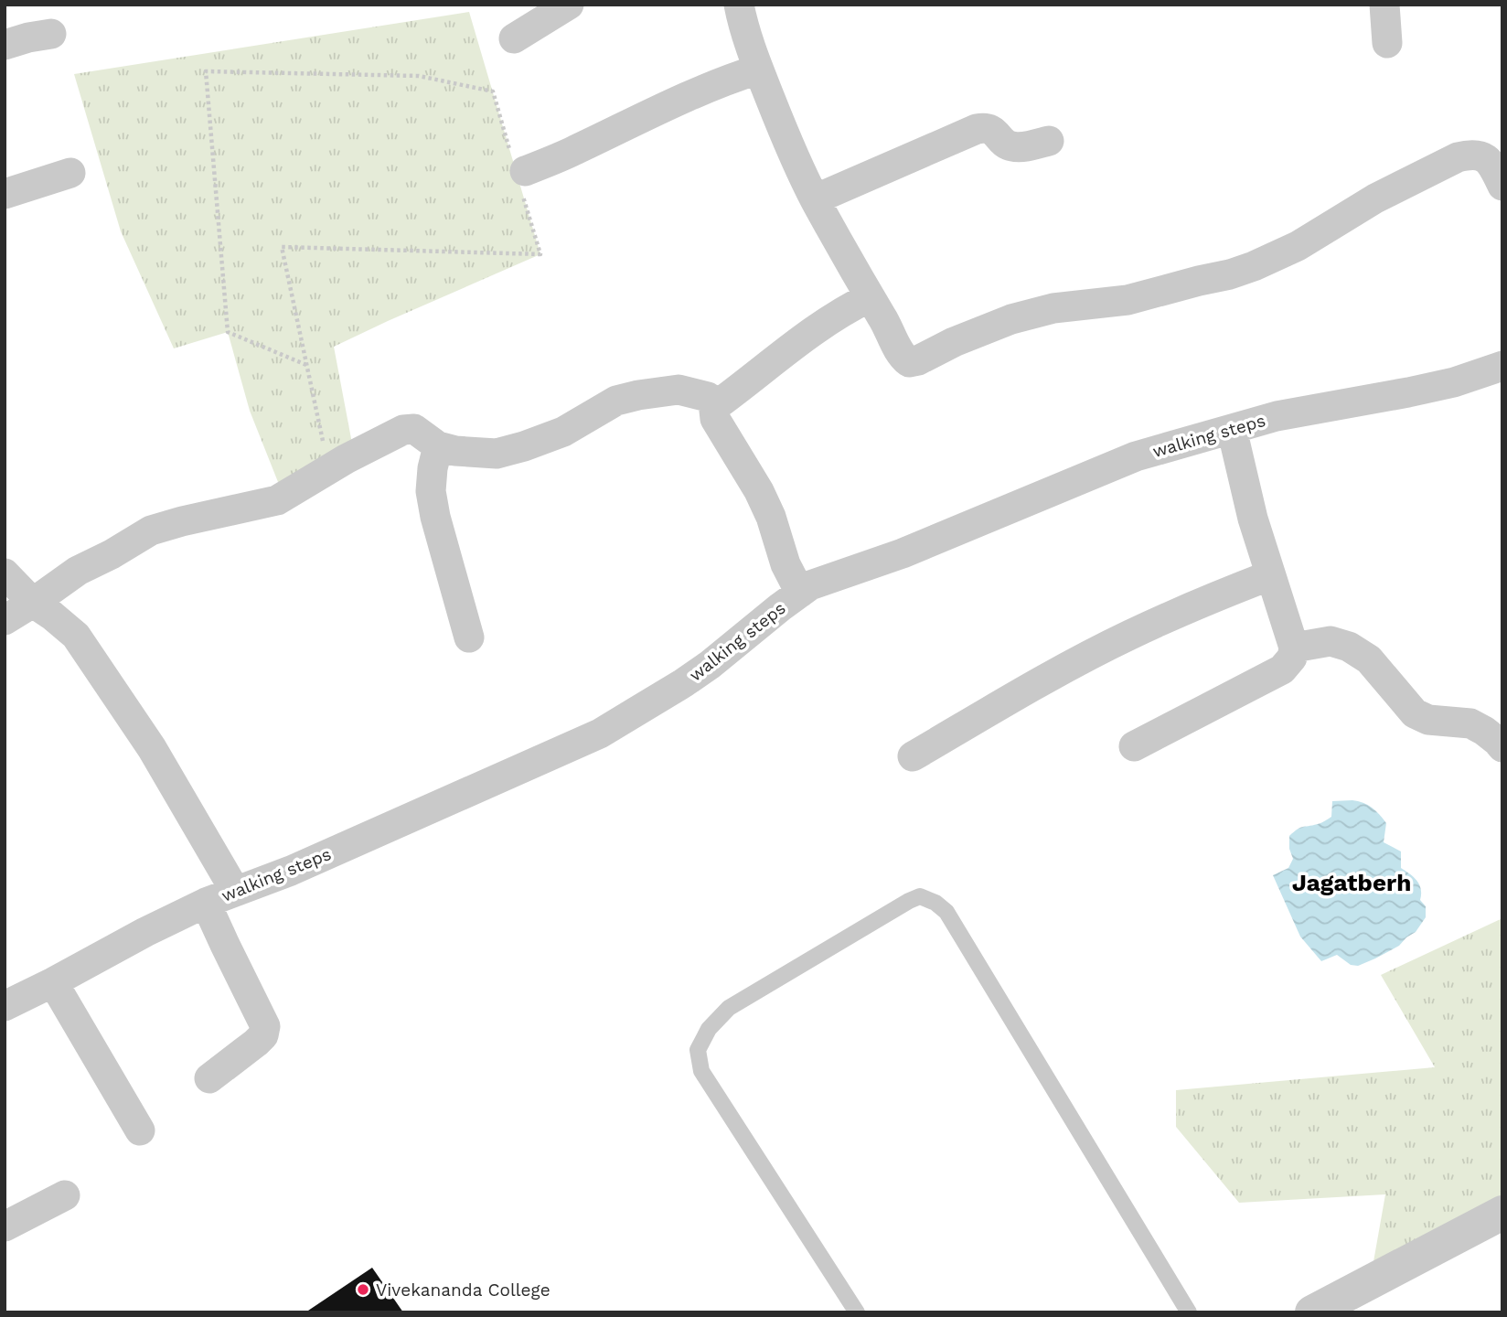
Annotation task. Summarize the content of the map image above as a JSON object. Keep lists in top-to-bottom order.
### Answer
{
  "streets": {
    "street": ["walking steps"]
  },
  "districts": ["Jagatberh"],
  "places": ["Vivekananda College"]
}
